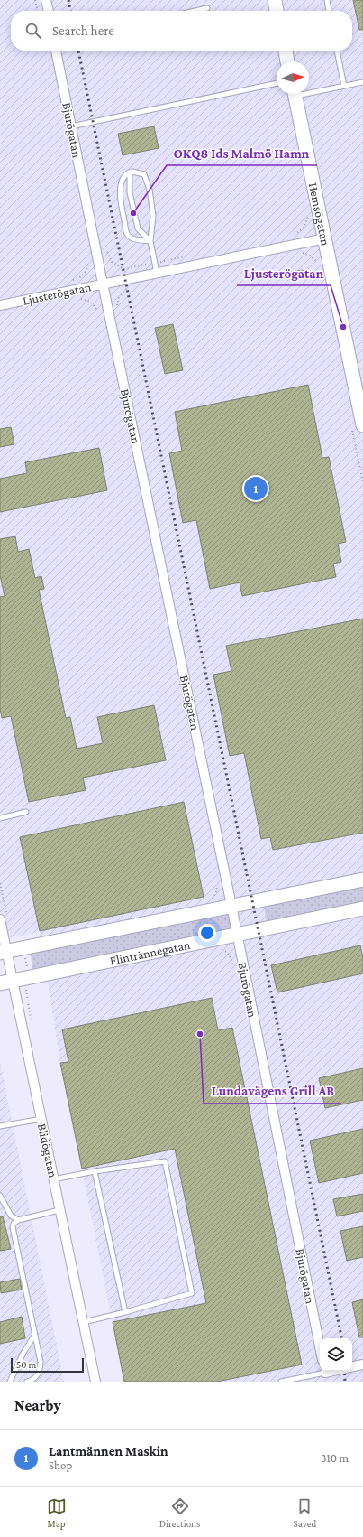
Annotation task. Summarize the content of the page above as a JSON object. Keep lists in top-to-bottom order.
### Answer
{
  "streets": {
    "street": [
      "Bjurögatan",
      "Hemsögatan",
      "Ljusterögatan",
      "Flintrännegatan",
      "Blidögatan"
    ]
  },
  "crossings": [
    ["Bjurögatan", "Ljusterögatan"],
    ["Bjurögatan", "Flintrännegatan"],
    ["Hemsögatan", "Ljusterögatan"],
    ["Flintrännegatan", "Blidögatan"]
  ],
  "places": ["OKQ8 Ids Malmö Hamn", "Ljusterögatan", "Lundavägens Grill AB"],
  "scale_bar": "50 m",
  "north": "right",
  "page": {
    "search": "Search here",
    "pins": "1",
    "scale": "50 m",
    "heading": "Nearby",
    "list": [
      {
        "mark": "1",
        "name": "Lantmännen Maskin",
        "note": "Shop",
        "value": "310 m"
      }
    ],
    "nav": ["Map", "Directions", "Saved"]
  }
}
